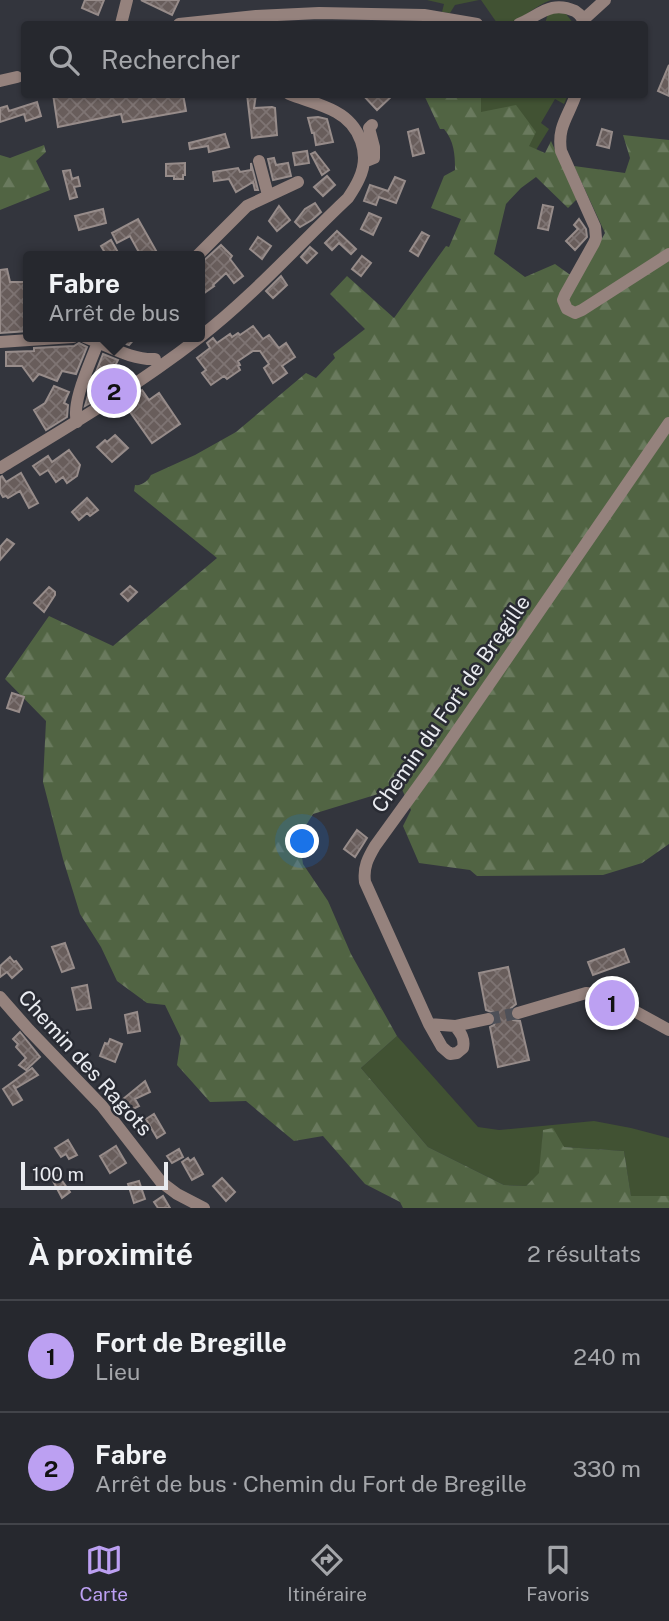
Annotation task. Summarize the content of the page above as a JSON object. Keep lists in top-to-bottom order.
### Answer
{
  "streets": {
    "street": ["Chemin du Fort de Bregille", "Chemin des Ragots"]
  },
  "scale_bar": "100 m",
  "page": {
    "search": "Rechercher",
    "popup": ["Fabre", "Arrêt de bus"],
    "pins": ["2", "1"],
    "scale": "100 m",
    "heading": ["À proximité", "2 résultats"],
    "list": [
      {
        "mark": "1",
        "name": "Fort de Bregille",
        "note": "Lieu",
        "value": "240 m"
      },
      {
        "mark": "2",
        "name": "Fabre",
        "note": "Arrêt de bus · Chemin du Fort de Bregille",
        "value": "330 m"
      }
    ],
    "nav": ["Carte", "Itinéraire", "Favoris"]
  }
}
